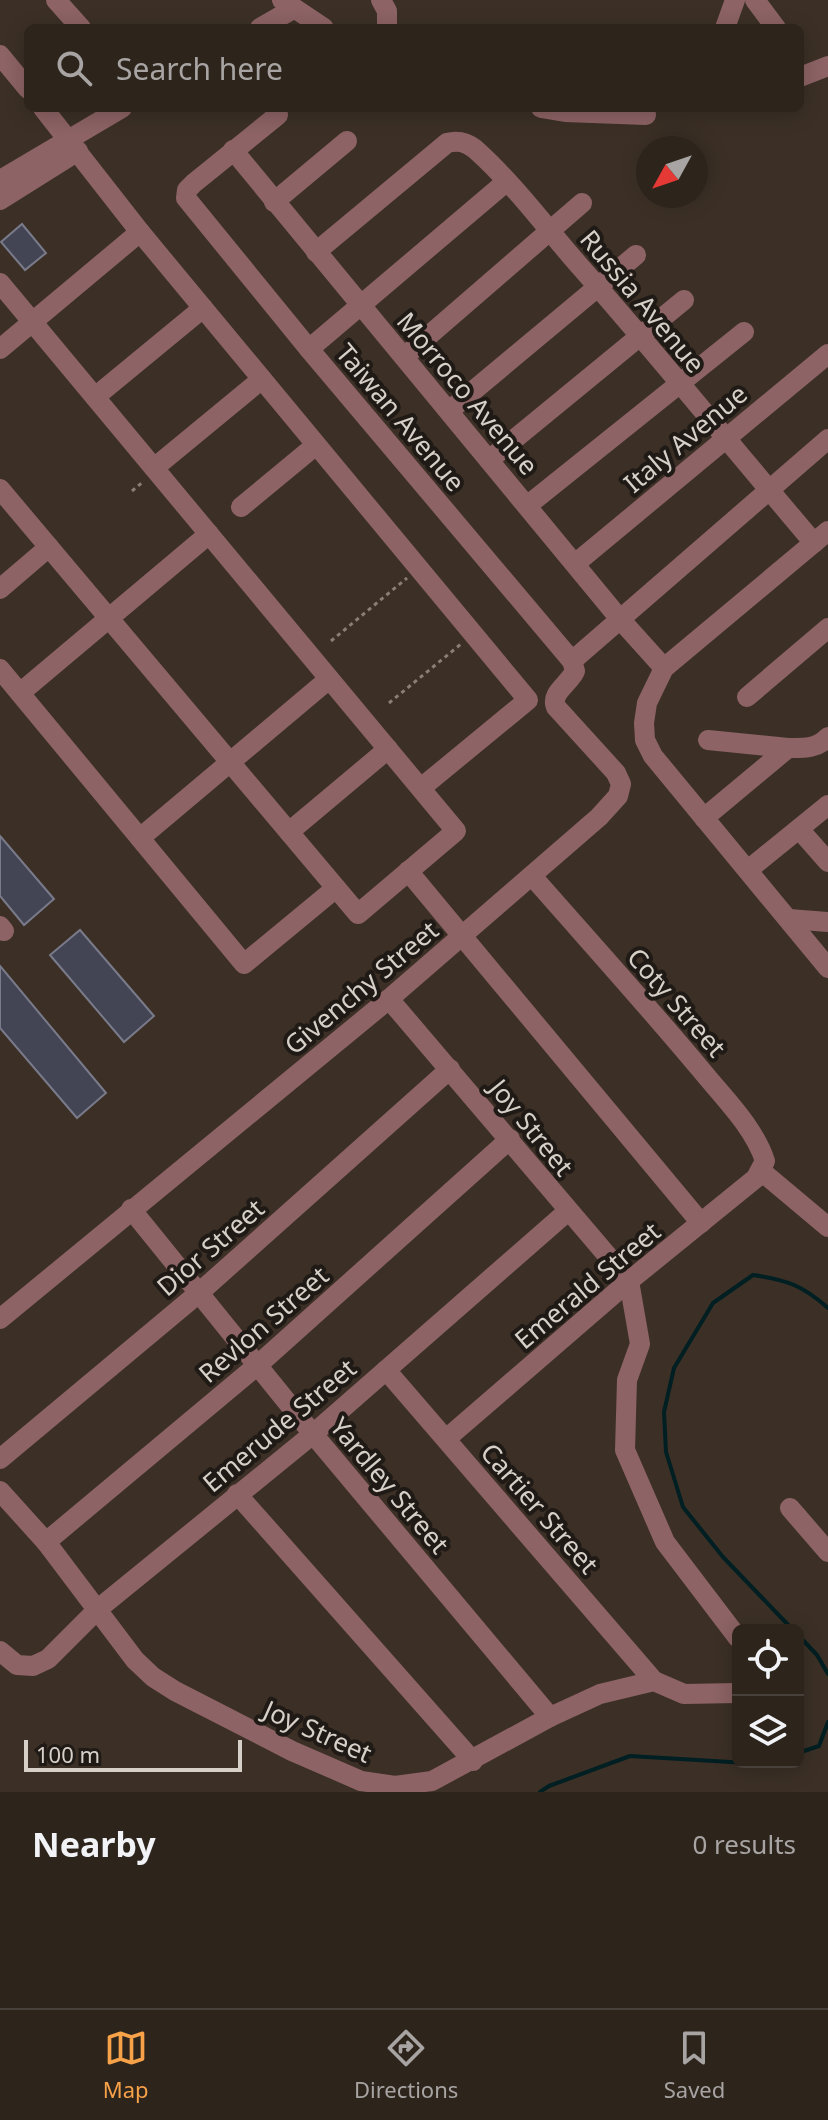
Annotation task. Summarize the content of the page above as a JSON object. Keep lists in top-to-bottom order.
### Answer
{
  "streets": {
    "street": [
      "Russia Avenue",
      "Morroco Avenue",
      "Taiwan Avenue",
      "Italy Avenue",
      "Givenchy Street",
      "Coty Street",
      "Joy Street",
      "Dior Street",
      "Emerald Street",
      "Revlon Street",
      "Emerude Street",
      "Yardley Street",
      "Cartier Street"
    ]
  },
  "crossings": [
    ["Russia Avenue", "Morroco Avenue"],
    ["Russia Avenue", "Italy Avenue"],
    ["Morroco Avenue", "Taiwan Avenue"],
    ["Morroco Avenue", "Italy Avenue"],
    ["Taiwan Avenue", "Givenchy Street"],
    ["Givenchy Street", "Coty Street"],
    ["Givenchy Street", "Joy Street"],
    ["Givenchy Street", "Yardley Street"],
    ["Coty Street", "Emerald Street"],
    ["Joy Street", "Dior Street"],
    ["Joy Street", "Emerald Street"],
    ["Joy Street", "Revlon Street"],
    ["Joy Street", "Emerude Street"],
    ["Joy Street", "Yardley Street"],
    ["Joy Street", "Cartier Street"],
    ["Dior Street", "Yardley Street"],
    ["Emerald Street", "Cartier Street"],
    ["Revlon Street", "Yardley Street"],
    ["Emerude Street", "Yardley Street"],
    ["Emerude Street", "Cartier Street"]
  ],
  "scale_bar": "100 m",
  "north": "bottom left",
  "page": {
    "search": "Search here",
    "scale": "100 m",
    "heading": ["Nearby", "0 results"],
    "nav": ["Map", "Directions", "Saved"]
  }
}
